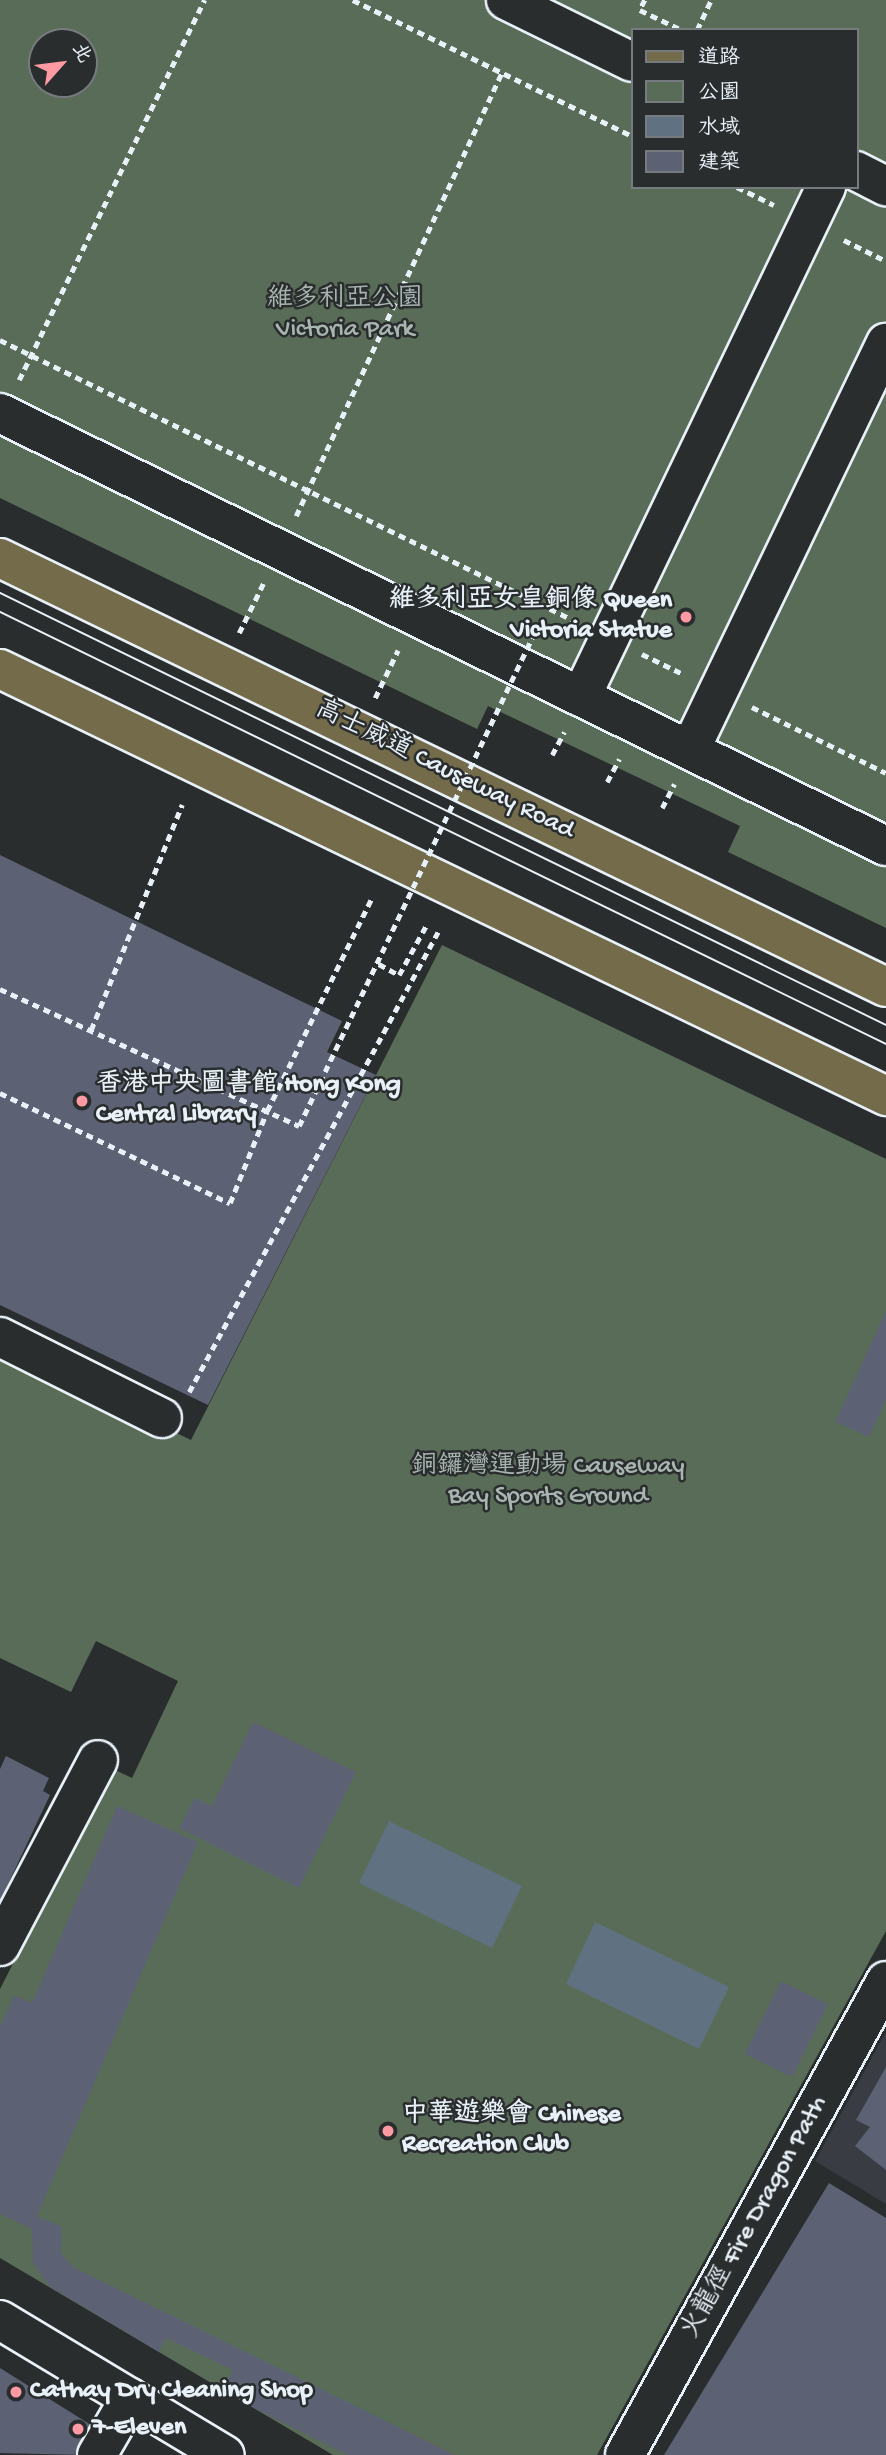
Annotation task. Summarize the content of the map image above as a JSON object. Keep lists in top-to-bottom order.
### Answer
{
  "streets": {
    "main road": ["高士威道 Causeway Road"],
    "street": ["火龍徑 Fire Dragon Path"]
  },
  "parks": ["維多利亞公園 Victoria Park", "銅鑼灣運動場 Causeway Bay Sports Ground"],
  "places": [
    "維多利亞女皇銅像 Queen Victoria Statue",
    "香港中央圖書館 Hong Kong Central Library",
    "中華遊樂會 Chinese Recreation Club",
    "Cathay Dry Cleaning Shop",
    "7-Eleven"
  ],
  "legend": [
    "道路",
    "公園",
    "水域",
    "建築"
  ],
  "north": "top right"
}
